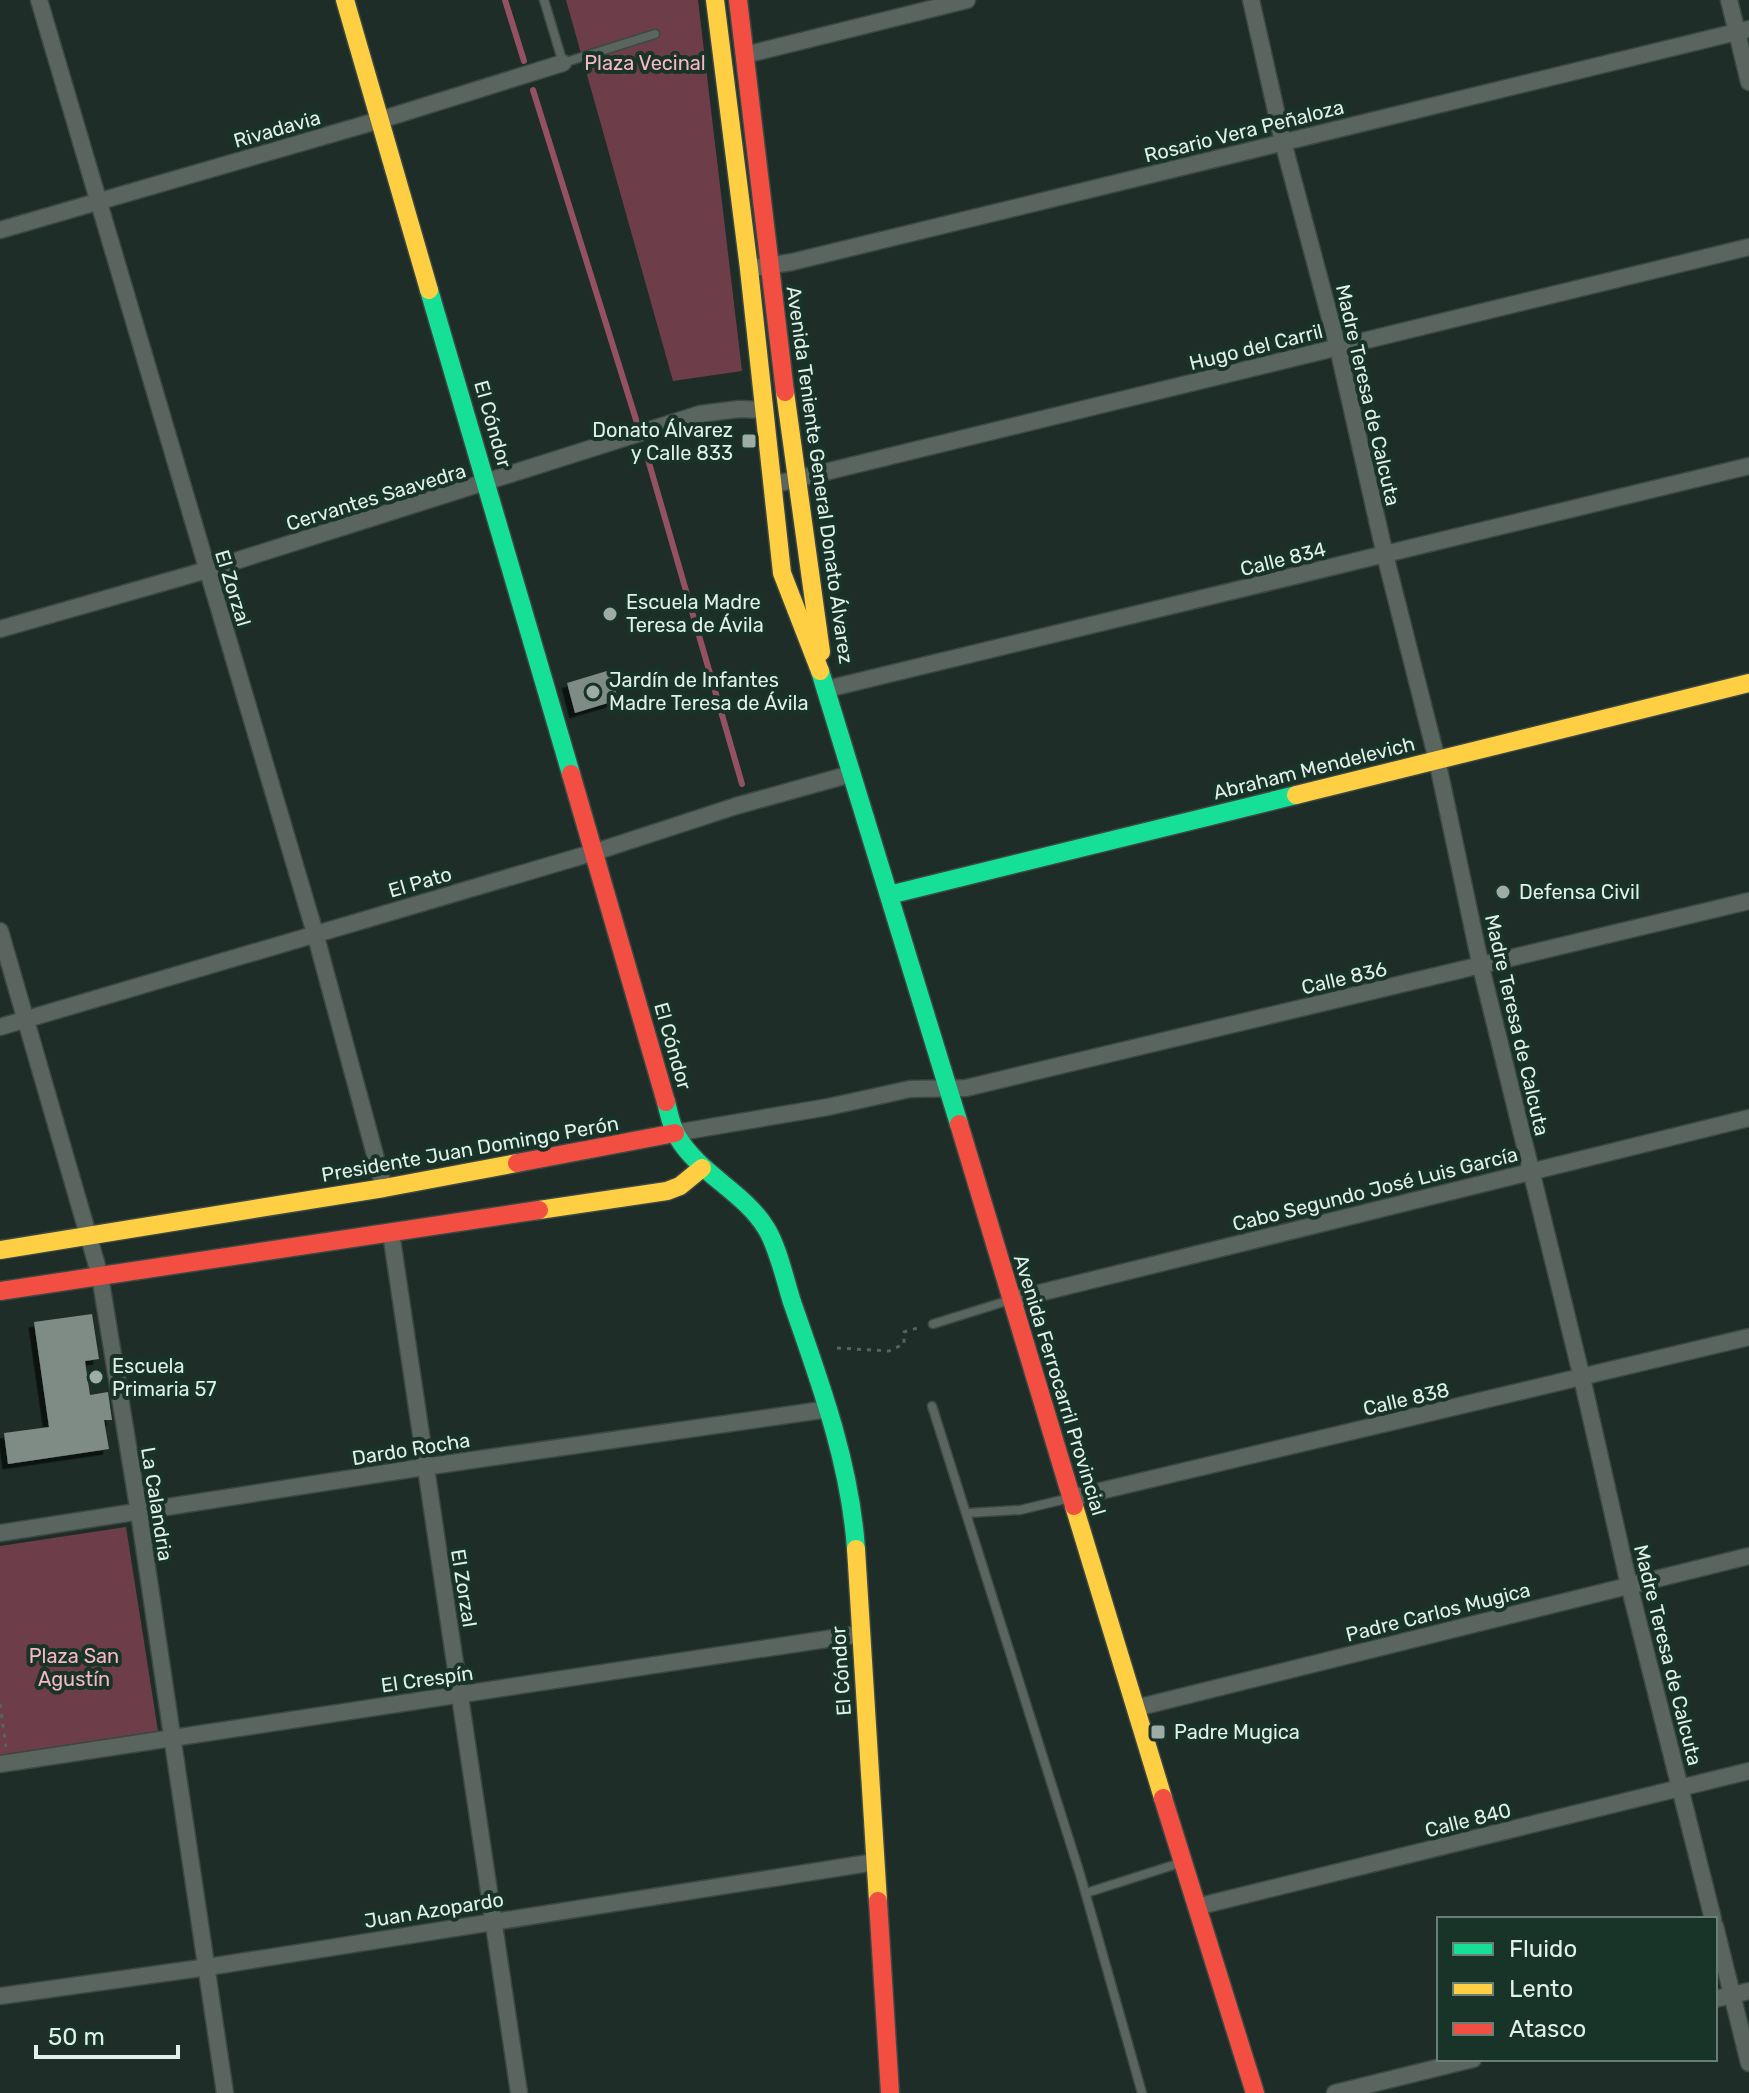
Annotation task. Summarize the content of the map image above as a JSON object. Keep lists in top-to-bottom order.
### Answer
{
  "streets": {
    "main road": [
      "El Cóndor",
      "Avenida Teniente General Donato Álvarez",
      "Abraham Mendelevich",
      "Presidente Juan Domingo Perón",
      "Avenida Ferrocarril Provincial"
    ],
    "street": [
      "Rivadavia",
      "Rosario Vera Peñaloza",
      "Hugo del Carril",
      "Madre Teresa de Calcuta",
      "Cervantes Saavedra",
      "Calle 834",
      "El Zorzal",
      "El Pato",
      "Calle 836",
      "Cabo Segundo José Luis García",
      "Calle 838",
      "Dardo Rocha",
      "La Calandria",
      "Padre Carlos Mugica",
      "El Crespín",
      "Calle 840",
      "Juan Azopardo"
    ]
  },
  "crossings": [
    ["Rivadavia", "El Cóndor"],
    ["Rivadavia", "El Zorzal"],
    ["Rosario Vera Peñaloza", "Madre Teresa de Calcuta"],
    ["Rosario Vera Peñaloza", "Avenida Teniente General Donato Álvarez"],
    ["Hugo del Carril", "Madre Teresa de Calcuta"],
    ["Hugo del Carril", "Avenida Teniente General Donato Álvarez"],
    ["Madre Teresa de Calcuta", "Calle 834"],
    ["Madre Teresa de Calcuta", "Abraham Mendelevich"],
    ["Madre Teresa de Calcuta", "Calle 836"],
    ["Madre Teresa de Calcuta", "Cabo Segundo José Luis García"],
    ["Madre Teresa de Calcuta", "Calle 838"],
    ["Madre Teresa de Calcuta", "Padre Carlos Mugica"],
    ["Madre Teresa de Calcuta", "Calle 840"],
    ["El Cóndor", "Cervantes Saavedra"],
    ["El Cóndor", "El Pato"],
    ["El Cóndor", "Presidente Juan Domingo Perón"],
    ["El Cóndor", "Dardo Rocha"],
    ["El Cóndor", "El Crespín"],
    ["El Cóndor", "Juan Azopardo"],
    ["Avenida Teniente General Donato Álvarez", "Cervantes Saavedra"],
    ["Avenida Teniente General Donato Álvarez", "Calle 834"],
    ["Avenida Teniente General Donato Álvarez", "Avenida Ferrocarril Provincial"],
    ["Cervantes Saavedra", "El Zorzal"],
    ["Calle 834", "Avenida Ferrocarril Provincial"],
    ["El Zorzal", "El Pato"],
    ["El Zorzal", "Presidente Juan Domingo Perón"],
    ["El Zorzal", "Dardo Rocha"],
    ["El Zorzal", "El Crespín"],
    ["El Zorzal", "Juan Azopardo"],
    ["Abraham Mendelevich", "Avenida Ferrocarril Provincial"],
    ["El Pato", "Avenida Ferrocarril Provincial"],
    ["El Pato", "La Calandria"],
    ["Calle 836", "Presidente Juan Domingo Perón"],
    ["Calle 836", "Avenida Ferrocarril Provincial"],
    ["Presidente Juan Domingo Perón", "Avenida Ferrocarril Provincial"],
    ["Presidente Juan Domingo Perón", "La Calandria"],
    ["Cabo Segundo José Luis García", "Avenida Ferrocarril Provincial"],
    ["Avenida Ferrocarril Provincial", "Calle 838"],
    ["Avenida Ferrocarril Provincial", "Padre Carlos Mugica"],
    ["Avenida Ferrocarril Provincial", "Calle 840"],
    ["Dardo Rocha", "La Calandria"],
    ["La Calandria", "El Crespín"],
    ["La Calandria", "Juan Azopardo"]
  ],
  "parks": ["Plaza Vecinal", "Plaza San Agustín"],
  "places": {
    "transit": ["Donato Álvarez y Calle 833", "Padre Mugica"],
    "other": [
      "Escuela Madre Teresa de Ávila",
      "Jardín de Infantes Madre Teresa de Ávila",
      "Defensa Civil",
      "Escuela Primaria 57"
    ]
  },
  "legend": ["Fluido", "Lento", "Atasco"],
  "scale_bar": "50 m"
}
